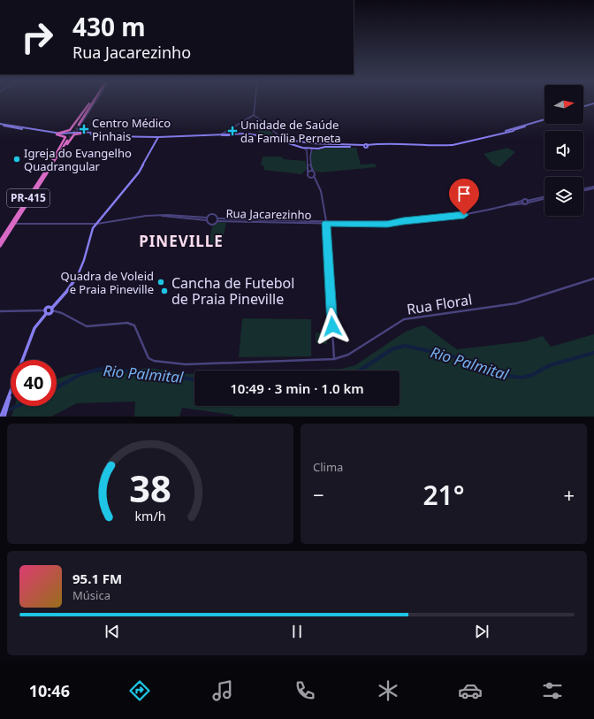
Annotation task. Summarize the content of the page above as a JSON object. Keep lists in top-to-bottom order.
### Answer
{
  "streets": {
    "highway": ["PR-415"],
    "street": ["Rua Jacarezinho", "Rua Floral"]
  },
  "districts": ["PINEVILLE"],
  "water": ["Rio Palmital"],
  "places": {
    "health": ["Centro Médico Pinhais", "Unidade de Saúde da Família Perneta"],
    "other": ["Igreja do Evangelho Quadrangular", "Quadra de Voleid e Praia Pineville", "Cancha de Futebol de Praia Pineville"]
  },
  "north": "right",
  "page": {
    "turn": ["430 m", "Rua Jacarezinho"],
    "limit": "40",
    "trip": "10:49 · 3 min · 1.0 km",
    "tile": "Clima",
    "heat": ["−", "21°", "+"],
    "song": ["95.1 FM", "Música"],
    "tabs": "10:46",
    "gauge": ["38", "km/h"]
  }
}
